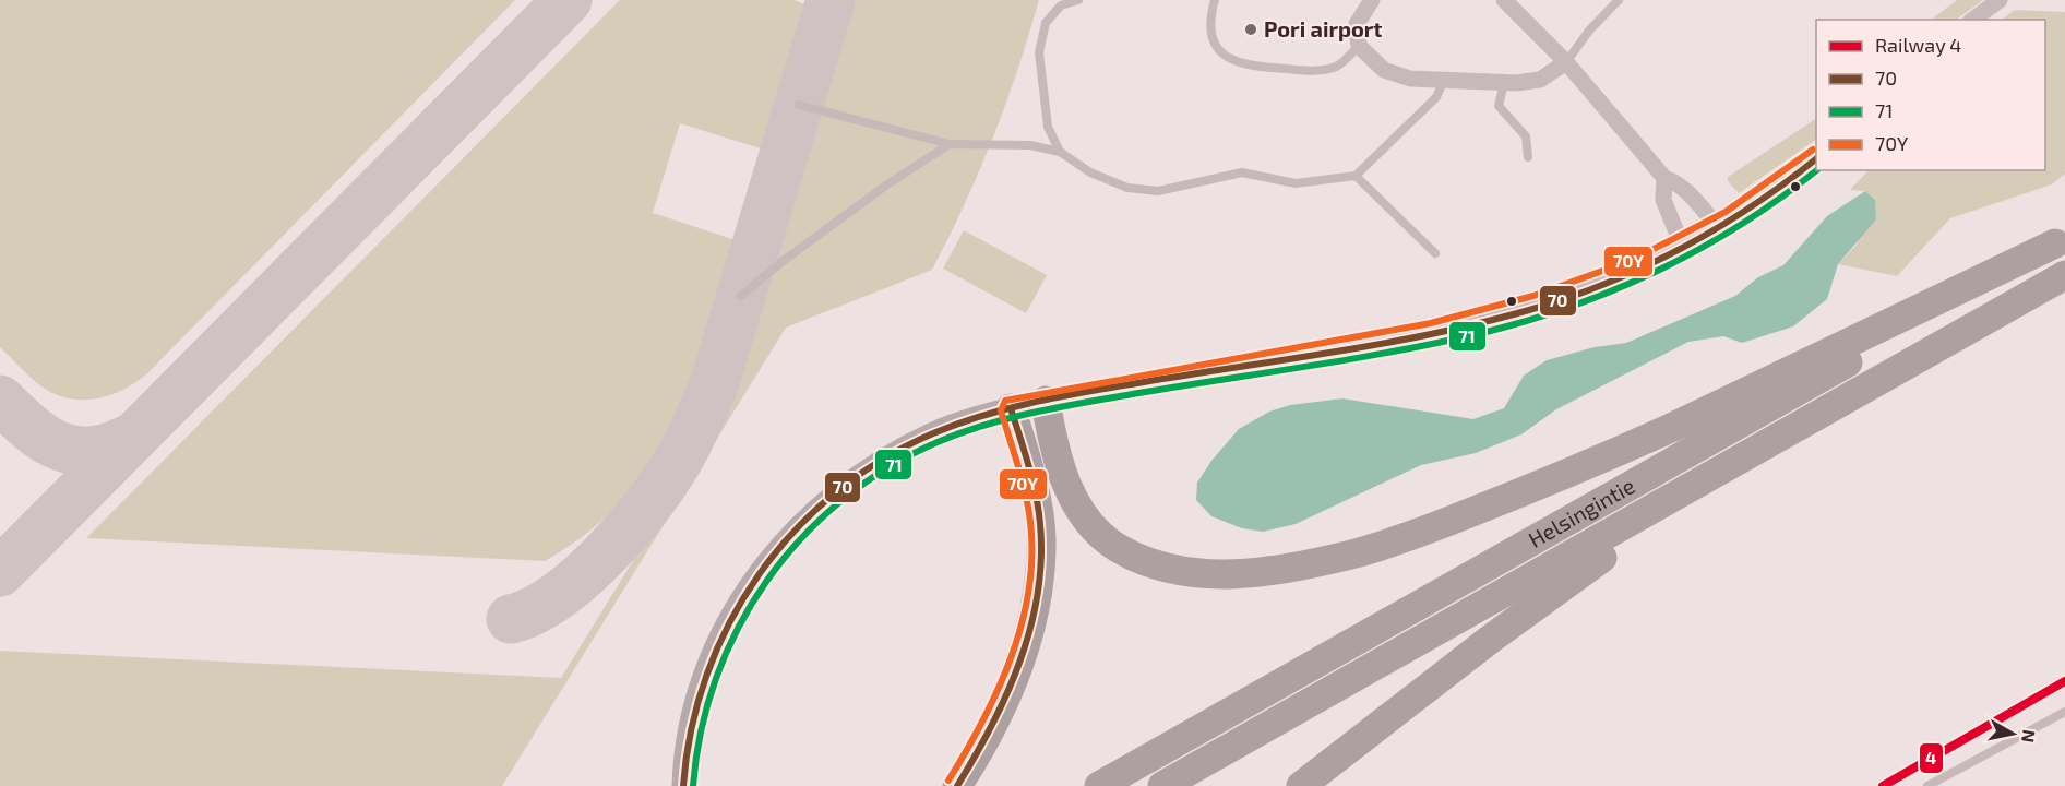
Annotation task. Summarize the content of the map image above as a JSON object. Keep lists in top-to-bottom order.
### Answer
{
  "streets": {
    "highway": ["Helsingintie"]
  },
  "places": ["Pori airport"],
  "lines": [
    "transit line 70Y",
    "transit line 70",
    "transit line 71",
    "rail line 4"
  ],
  "legend": [
    "Railway 4",
    "70",
    "71",
    "70Y"
  ],
  "north": "right"
}
